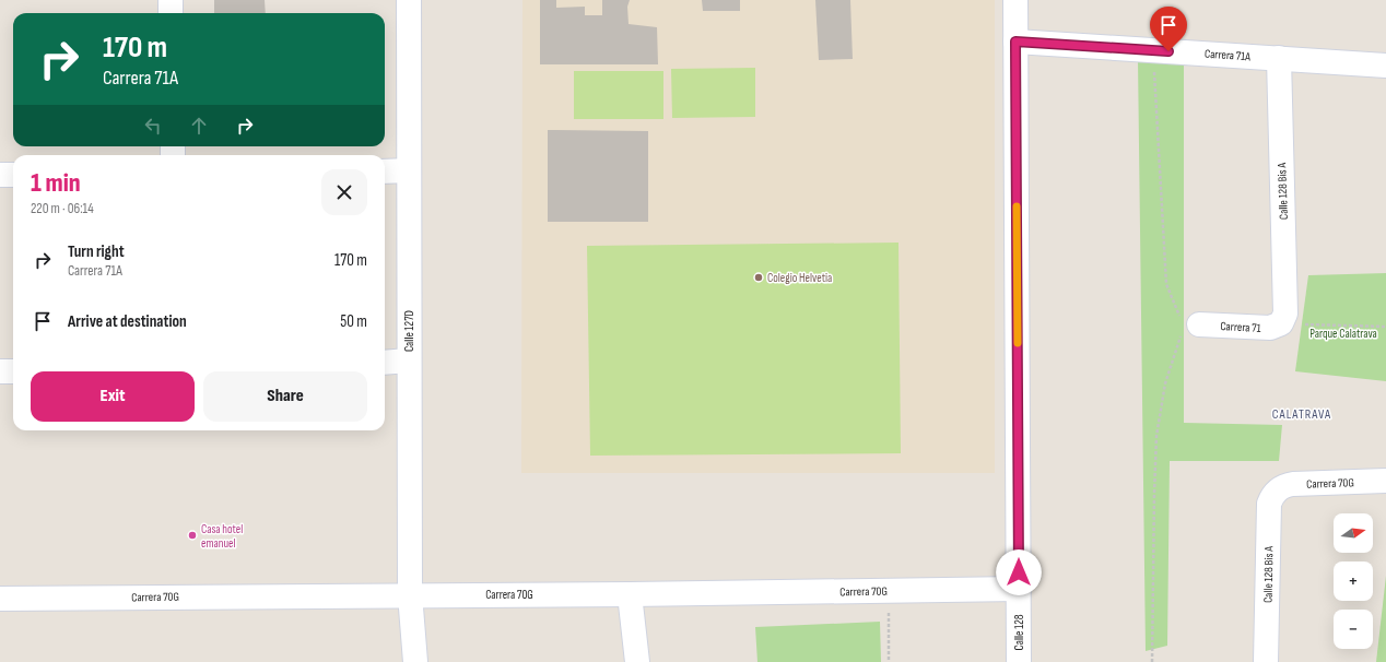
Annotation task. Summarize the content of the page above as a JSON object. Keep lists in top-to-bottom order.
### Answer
{
  "streets": {
    "street": [
      "Carrera 71A",
      "Calle 128 Bis A",
      "Carrera 71",
      "Calle 127D",
      "Carrera 70G",
      "Calle 128"
    ]
  },
  "crossings": [
    ["Carrera 71A", "Calle 128 Bis A"],
    ["Carrera 71A", "Calle 128"],
    ["Calle 128 Bis A", "Carrera 71"],
    ["Calle 128 Bis A", "Carrera 70G"],
    ["Calle 127D", "Carrera 70G"],
    ["Carrera 70G", "Calle 128"]
  ],
  "districts": ["CALATRAVA"],
  "parks": ["Parque Calatrava"],
  "places": ["Colegio Helvetia", "Casa hotel emanuel"],
  "north": "right",
  "page": {
    "turn": ["170 m", "Carrera 71A"],
    "heading": ["1 min", "220 m · 06:14"],
    "list": [
      {
        "name": "Turn right",
        "note": "Carrera 71A",
        "value": "170 m"
      },
      {
        "name": "Arrive at destination",
        "value": "50 m"
      }
    ],
    "buttons": ["Exit", "Share"],
    "map_buttons": ["+", "−"]
  }
}
